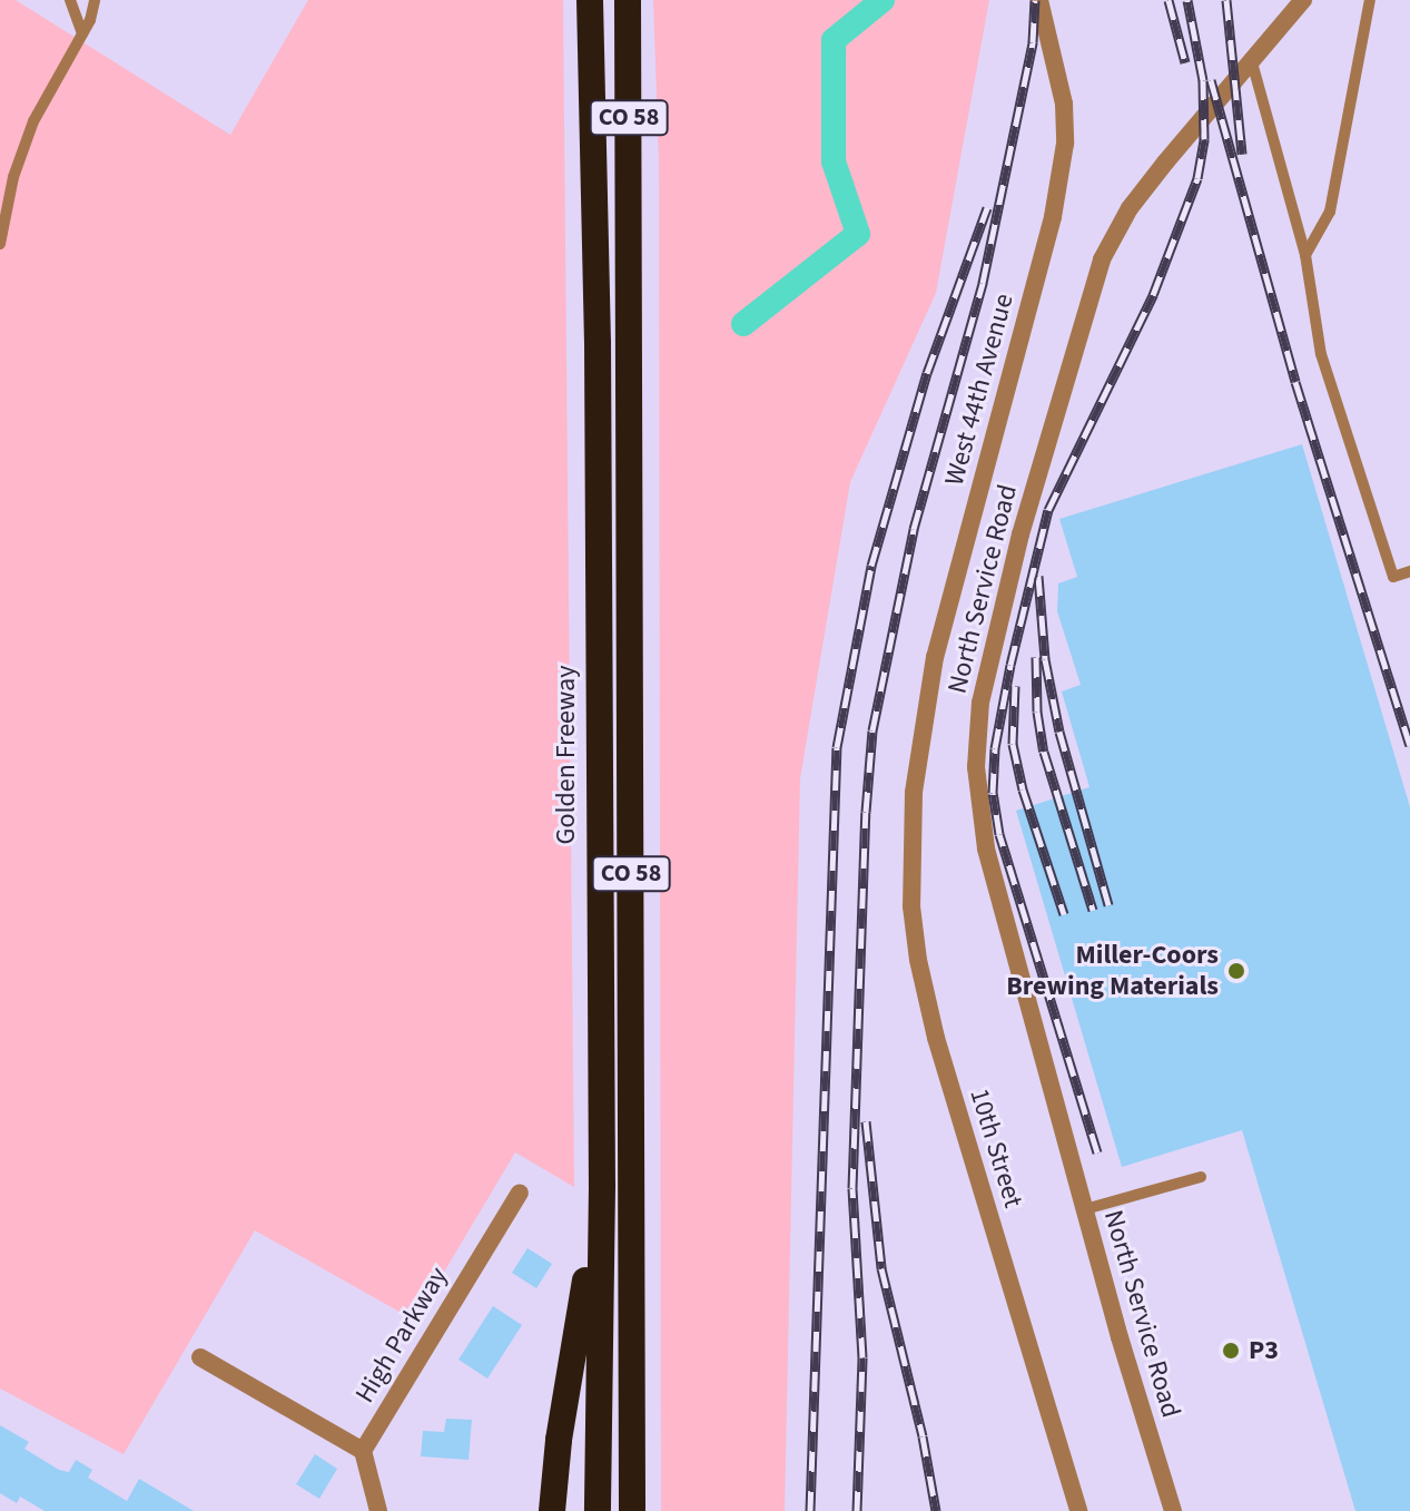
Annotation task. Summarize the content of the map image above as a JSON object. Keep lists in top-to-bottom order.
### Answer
{
  "streets": {
    "highway": ["CO 58", "Golden Freeway"],
    "street": [
      "West 44th Avenue",
      "North Service Road",
      "10th Street",
      "High Parkway"
    ]
  },
  "crossings": [
    ["West 44th Avenue", "10th Street"]
  ],
  "places": ["Miller-Coors Brewing Materials", "P3"]
}
